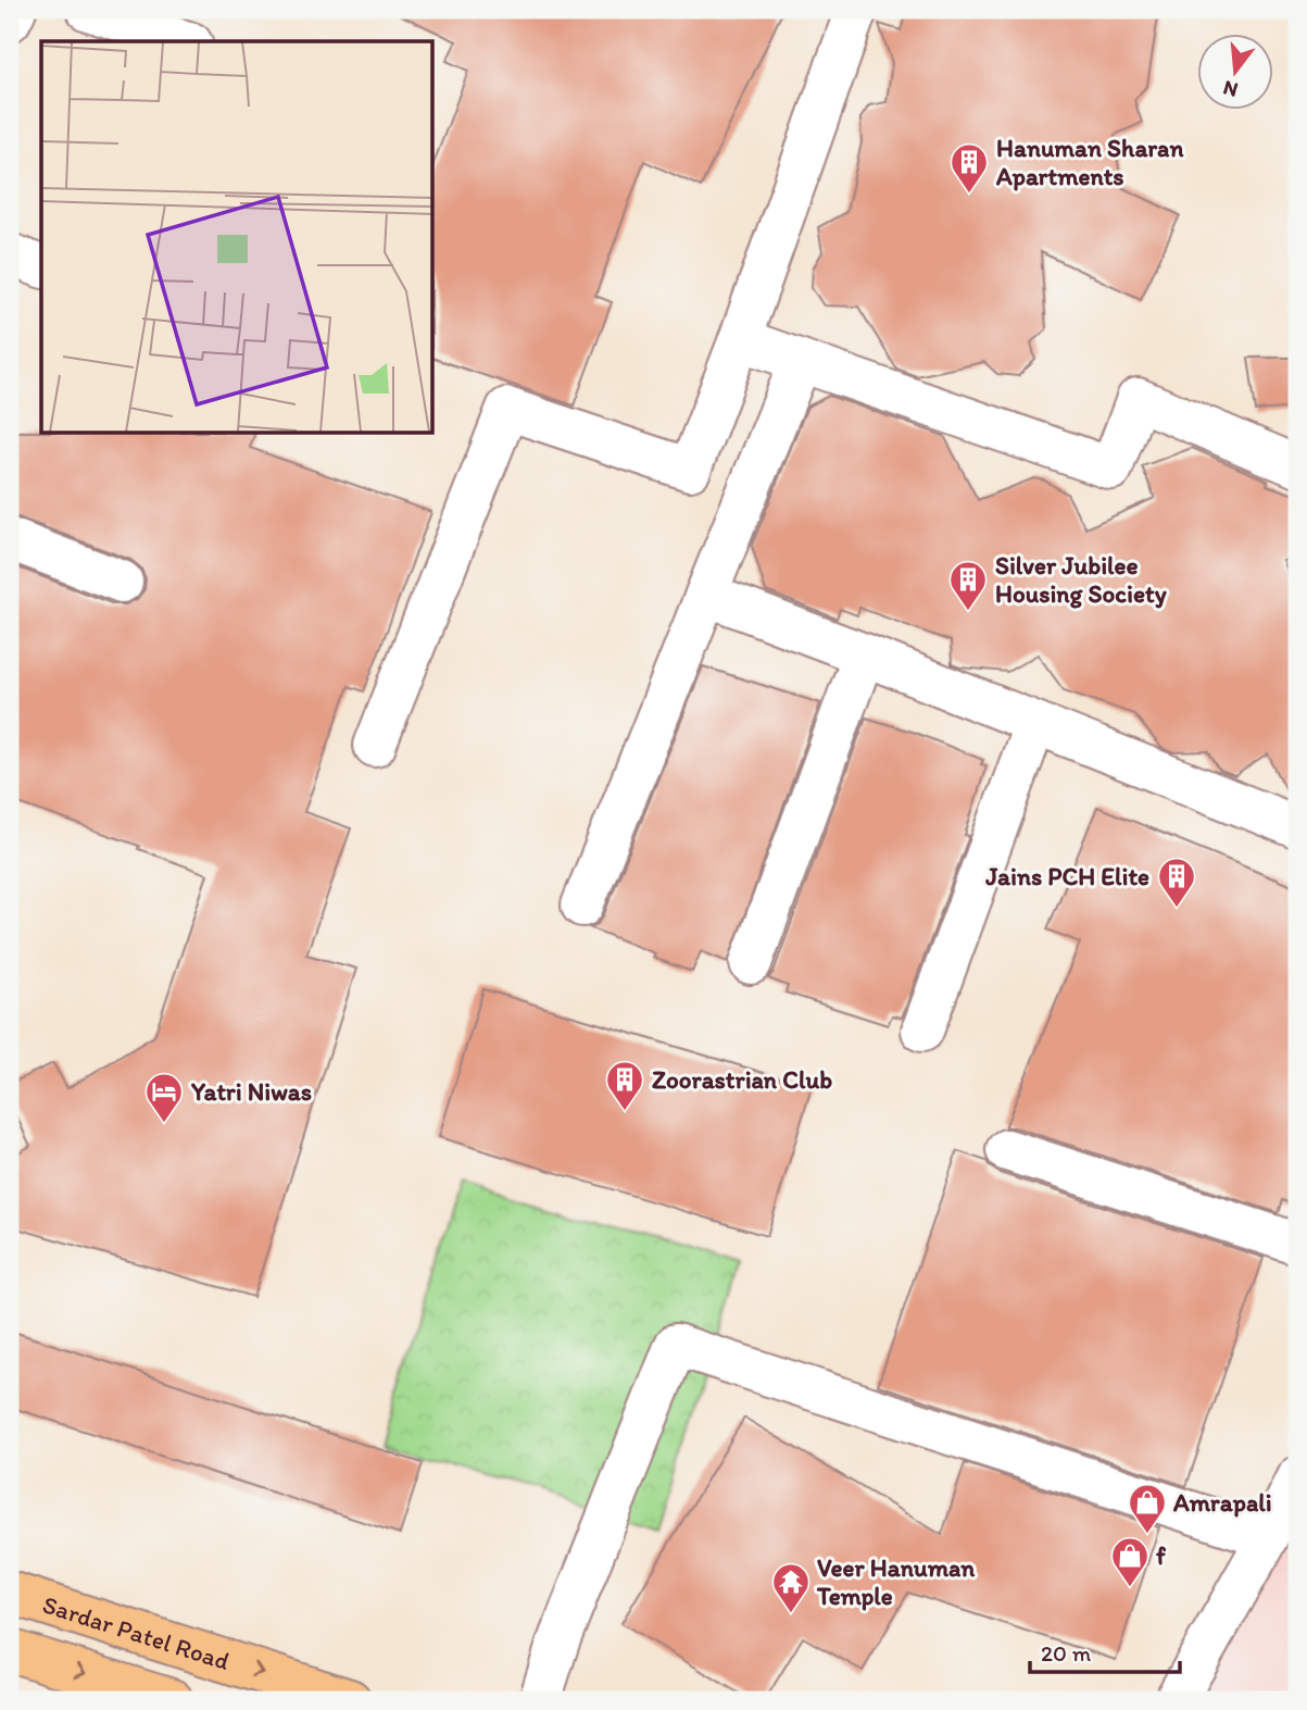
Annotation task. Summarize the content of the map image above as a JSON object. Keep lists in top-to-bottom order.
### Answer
{
  "streets": {
    "main road": ["Sardar Patel Road"]
  },
  "places": {
    "building": [
      "Hanuman Sharan Apartments",
      "Silver Jubilee Housing Society",
      "Jains PCH Elite",
      "Zoorastrian Club"
    ],
    "hotel": ["Yatri Niwas"],
    "shop": ["Amrapali", "f"],
    "temple": ["Veer Hanuman Temple"]
  },
  "scale_bar": "20 m",
  "north": "bottom"
}
